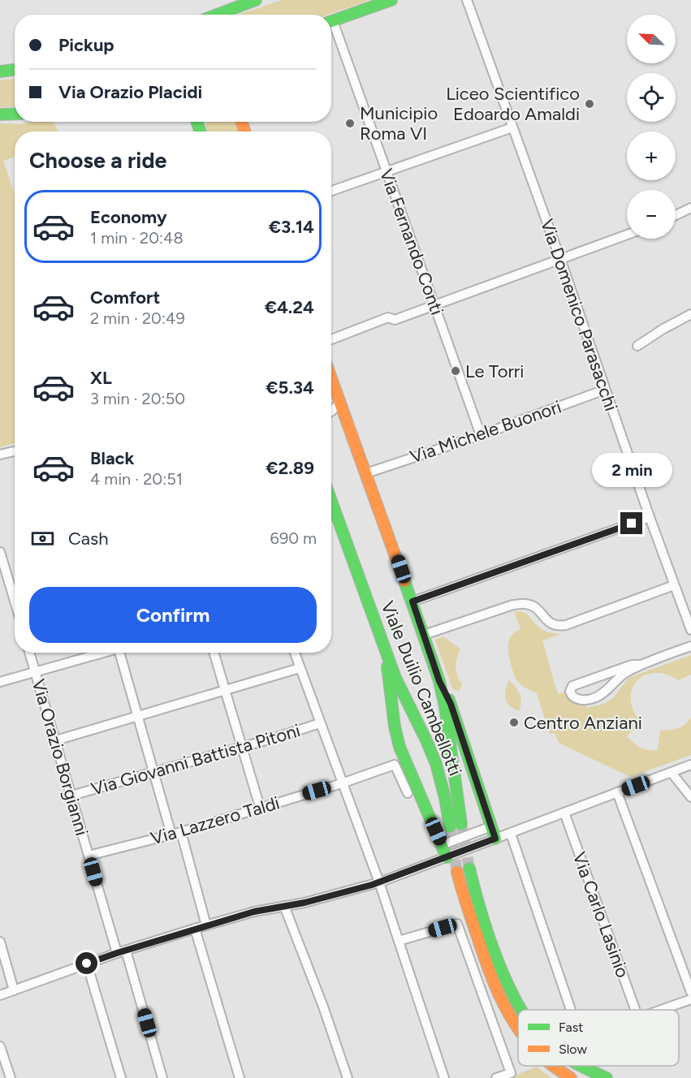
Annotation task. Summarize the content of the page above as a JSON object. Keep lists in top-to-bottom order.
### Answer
{
  "streets": {
    "main road": ["Viale Duilio Cambellotti"],
    "street": [
      "Via Fernando Conti",
      "Via Domenico Parasacchi",
      "Via Michele Buonori",
      "Via Orazio Borgianni",
      "Via Giovanni Battista Pitoni",
      "Via Lazzero Taldi",
      "Via Carlo Lasinio"
    ]
  },
  "crossings": [
    ["Via Fernando Conti", "Via Michele Buonori"],
    ["Via Domenico Parasacchi", "Via Michele Buonori"],
    ["Via Michele Buonori", "Viale Duilio Cambellotti"],
    ["Via Orazio Borgianni", "Via Giovanni Battista Pitoni"],
    ["Via Orazio Borgianni", "Via Lazzero Taldi"]
  ],
  "places": [
    "Liceo Scientifico Edoardo Amaldi",
    "Municipio Roma VI",
    "Le Torri",
    "Centro Anziani"
  ],
  "legend": ["Fast", "Slow"],
  "north": "top left",
  "page": {
    "map_buttons": ["+", "−"],
    "banner": ["Pickup", "Via Orazio Placidi"],
    "heading": "Choose a ride",
    "list": [
      {
        "name": "Economy",
        "note": "1 min · 20:48",
        "value": "€3.14"
      },
      {
        "name": "Comfort",
        "note": "2 min · 20:49",
        "value": "€4.24"
      },
      {
        "name": "XL",
        "note": "3 min · 20:50",
        "value": "€5.34"
      },
      {
        "name": "Black",
        "note": "4 min · 20:51",
        "value": "€2.89"
      }
    ],
    "bubble": "2 min",
    "pay": ["Cash", "690 m"],
    "buttons": "Confirm"
  }
}
